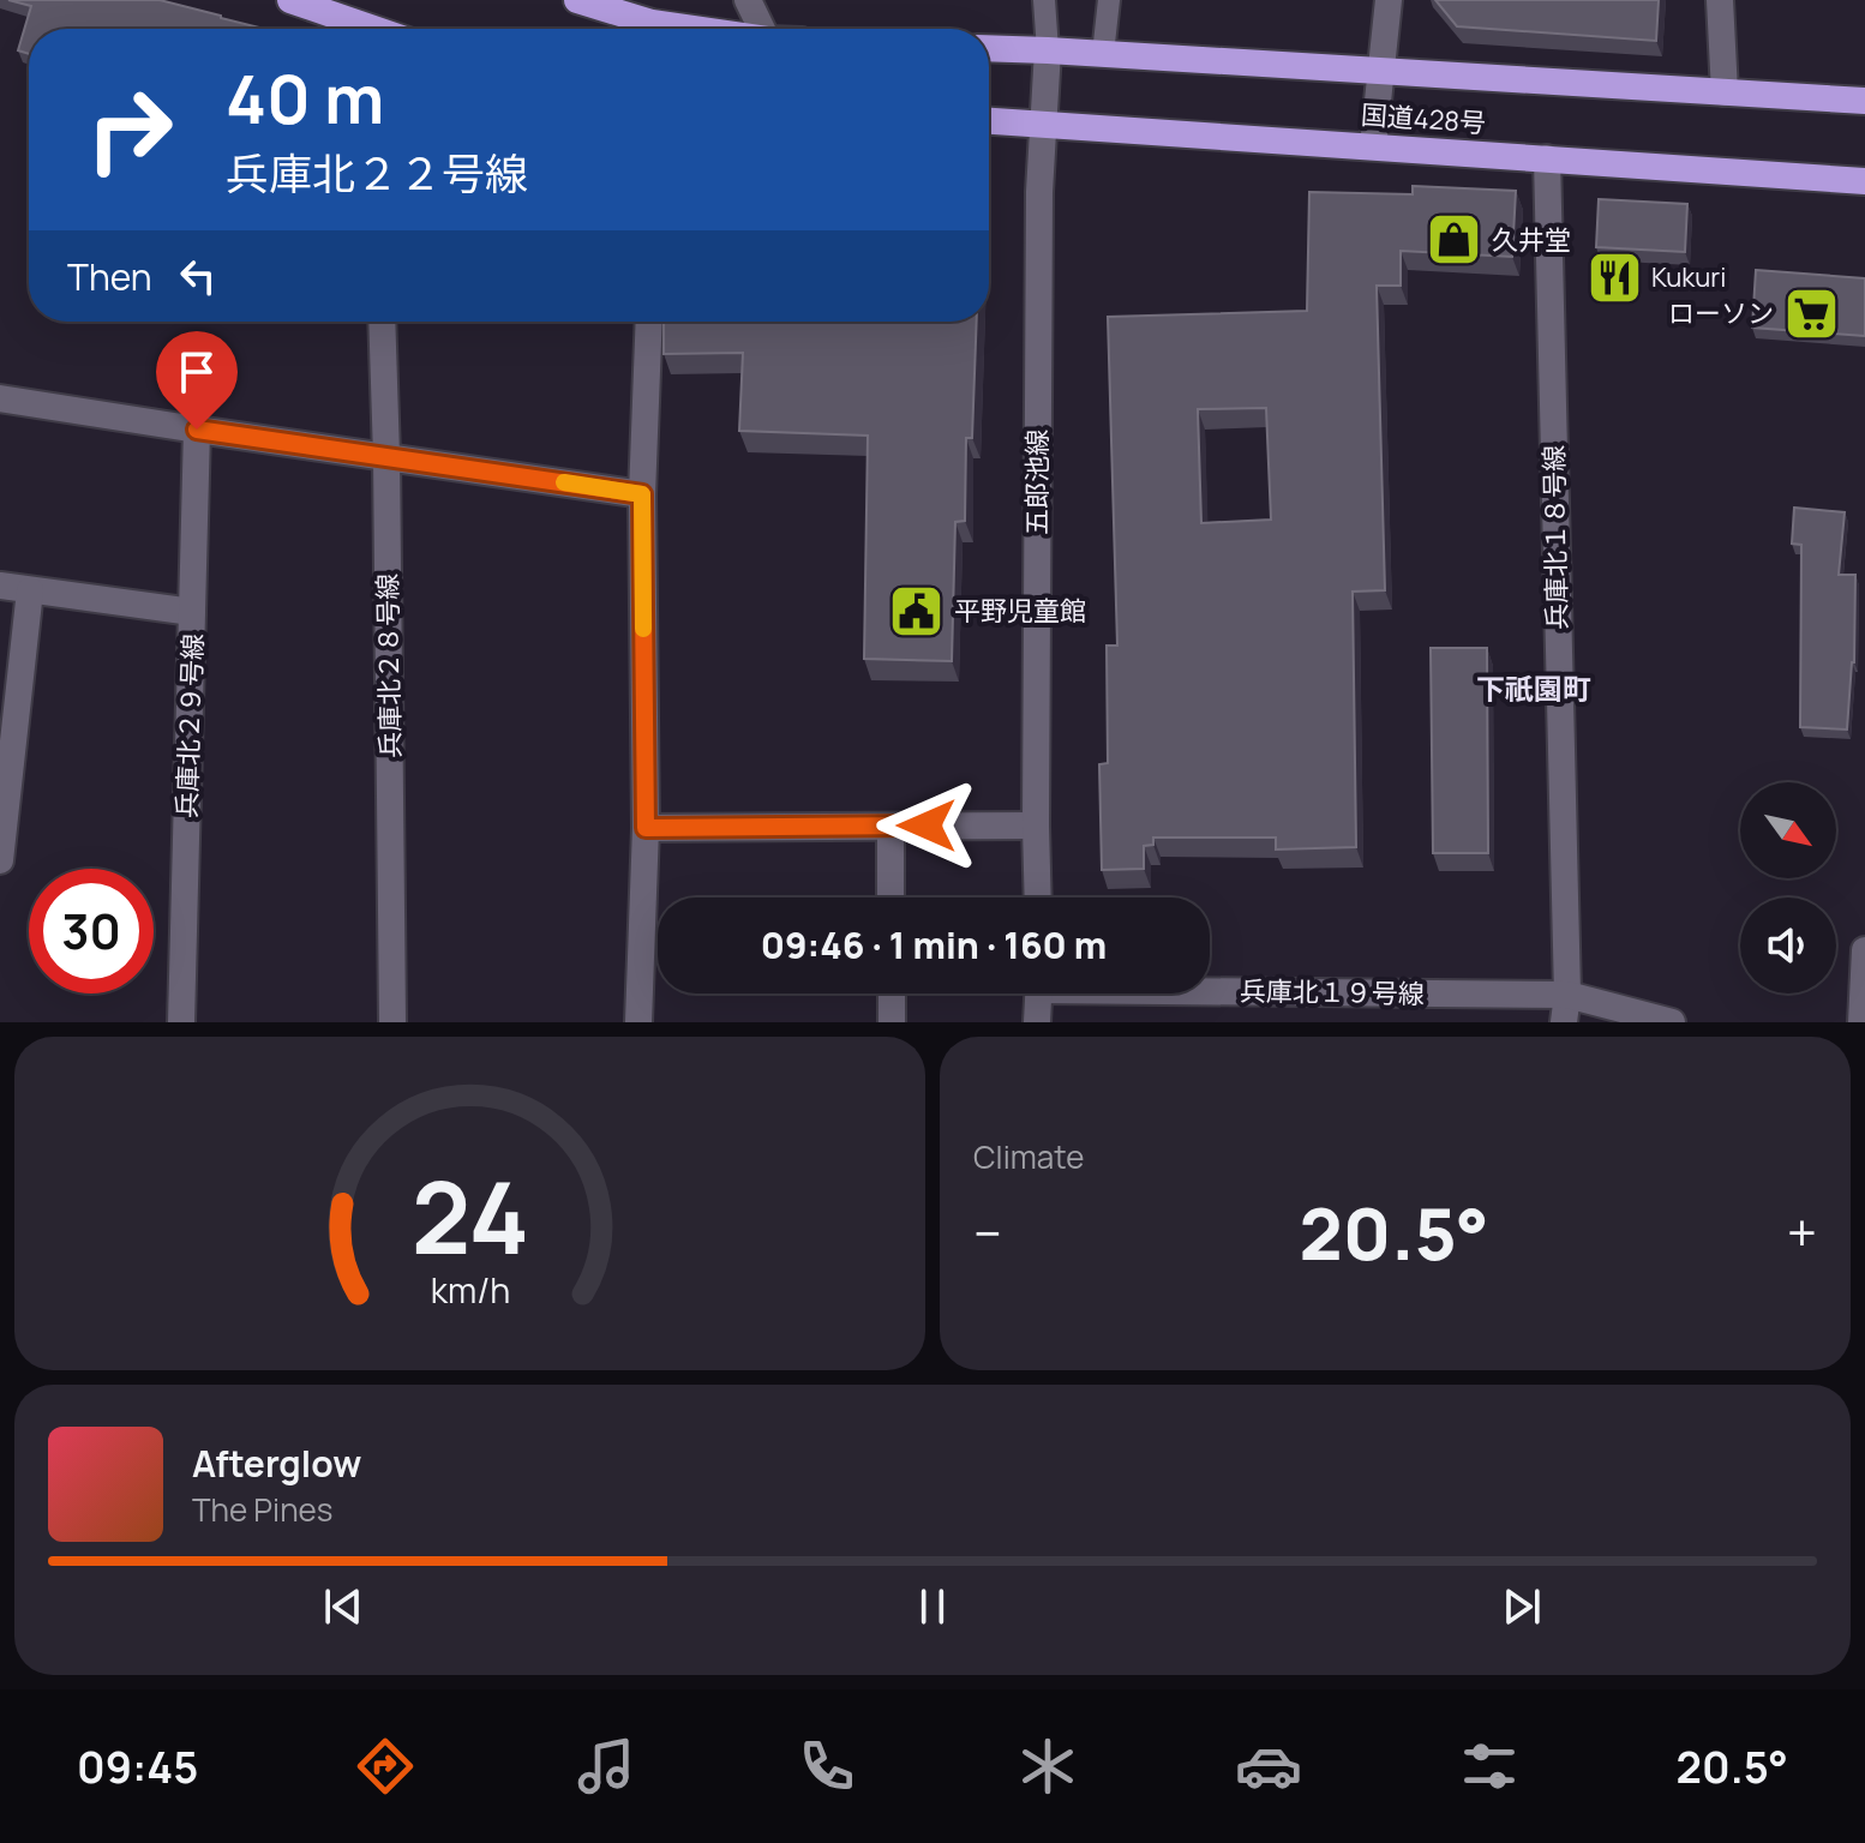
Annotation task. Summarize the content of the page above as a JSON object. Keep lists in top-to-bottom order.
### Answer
{
  "streets": {
    "highway": ["国道428号"],
    "street": [
      "五郎池線",
      "兵庫北１８号線",
      "兵庫北２８号線",
      "兵庫北２９号線",
      "兵庫北１９号線"
    ]
  },
  "crossings": [
    ["国道428号", "五郎池線"],
    ["国道428号", "兵庫北１８号線"],
    ["兵庫北１８号線", "兵庫北１９号線"]
  ],
  "districts": ["下祇園町"],
  "places": {
    "shop": ["久井堂"],
    "restaurant": ["Kukuri"],
    "supermarket": ["ローソン"],
    "public building": ["平野児童館"]
  },
  "north": "bottom right",
  "page": {
    "turn": ["40 m", "兵庫北２２号線"],
    "then": "Then",
    "limit": "30",
    "trip": "09:46 · 1 min · 160 m",
    "tile": "Climate",
    "heat": ["−", "20.5°", "+"],
    "song": ["Afterglow", "The Pines"],
    "tabs": ["09:45", "20.5°"],
    "gauge": ["24", "km/h"]
  }
}
